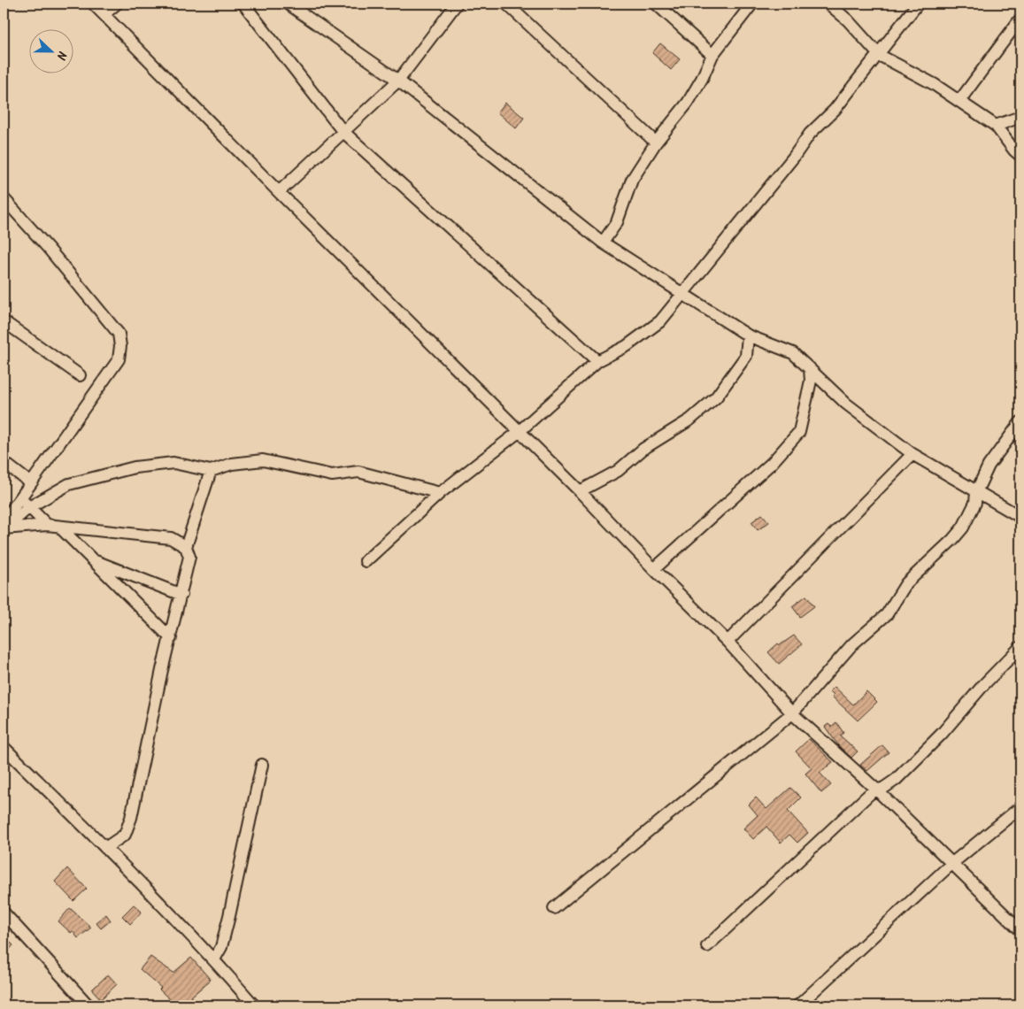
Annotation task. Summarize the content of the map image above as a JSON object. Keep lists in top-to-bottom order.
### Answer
{
  "north": "right"
}
